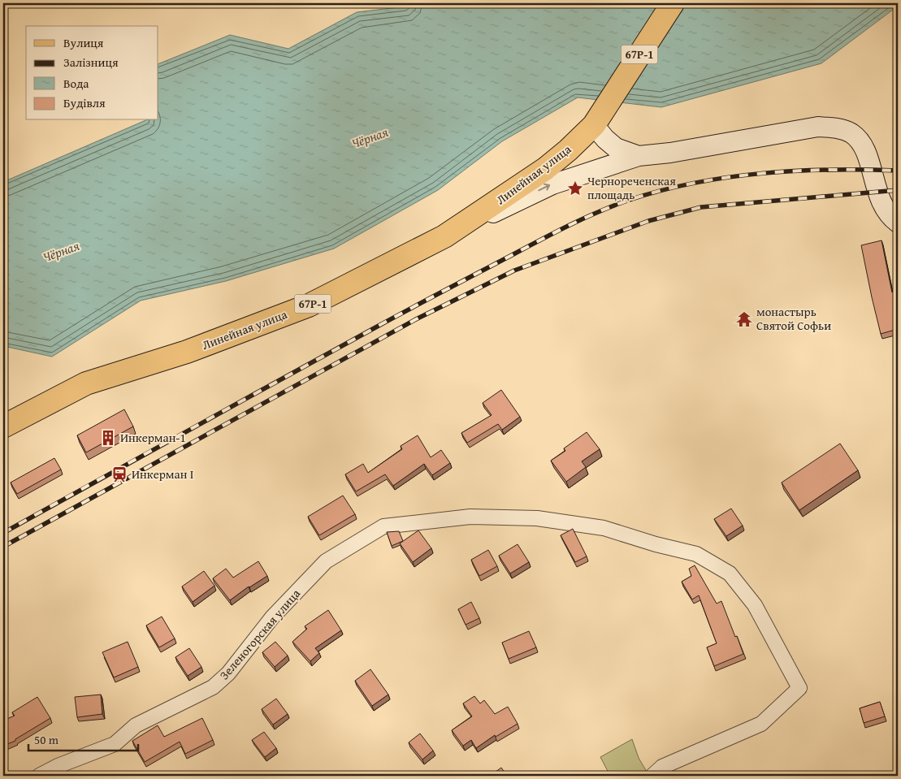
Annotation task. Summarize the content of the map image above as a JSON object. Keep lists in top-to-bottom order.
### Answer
{
  "streets": {
    "main road": ["67Р-1", "Линейная улица"],
    "street": ["Зеленогорская улица"]
  },
  "crossings": [
    ["67Р-1", "Линейная улица"]
  ],
  "water": ["Чёрная"],
  "places": {
    "place": ["Чернореченская площадь"],
    "temple": ["монастырь Святой Софьи"],
    "building": ["Инкерман-1"],
    "station": ["Инкерман I"]
  },
  "legend": [
    "Вулиця",
    "Залізниця",
    "Вода",
    "Будівля"
  ],
  "scale_bar": "50 m"
}
